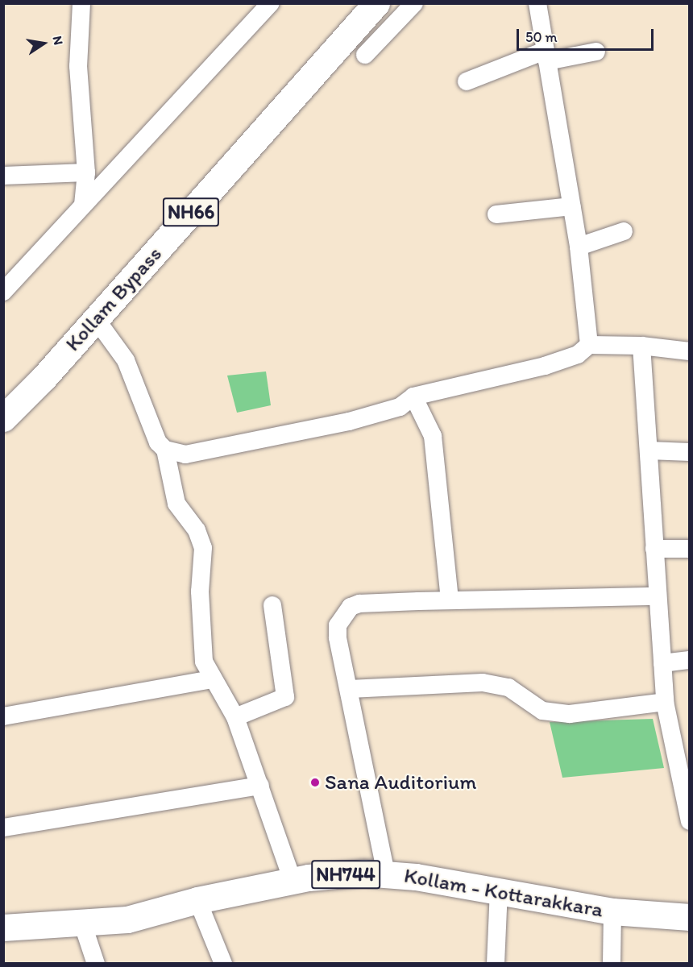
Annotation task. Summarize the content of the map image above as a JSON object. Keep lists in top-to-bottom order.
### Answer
{
  "streets": {
    "highway": [
      "NH66",
      "Kollam Bypass",
      "NH744",
      "Kollam - Kottarakkara"
    ]
  },
  "places": ["Sana Auditorium"],
  "scale_bar": "50 m",
  "north": "right"
}
